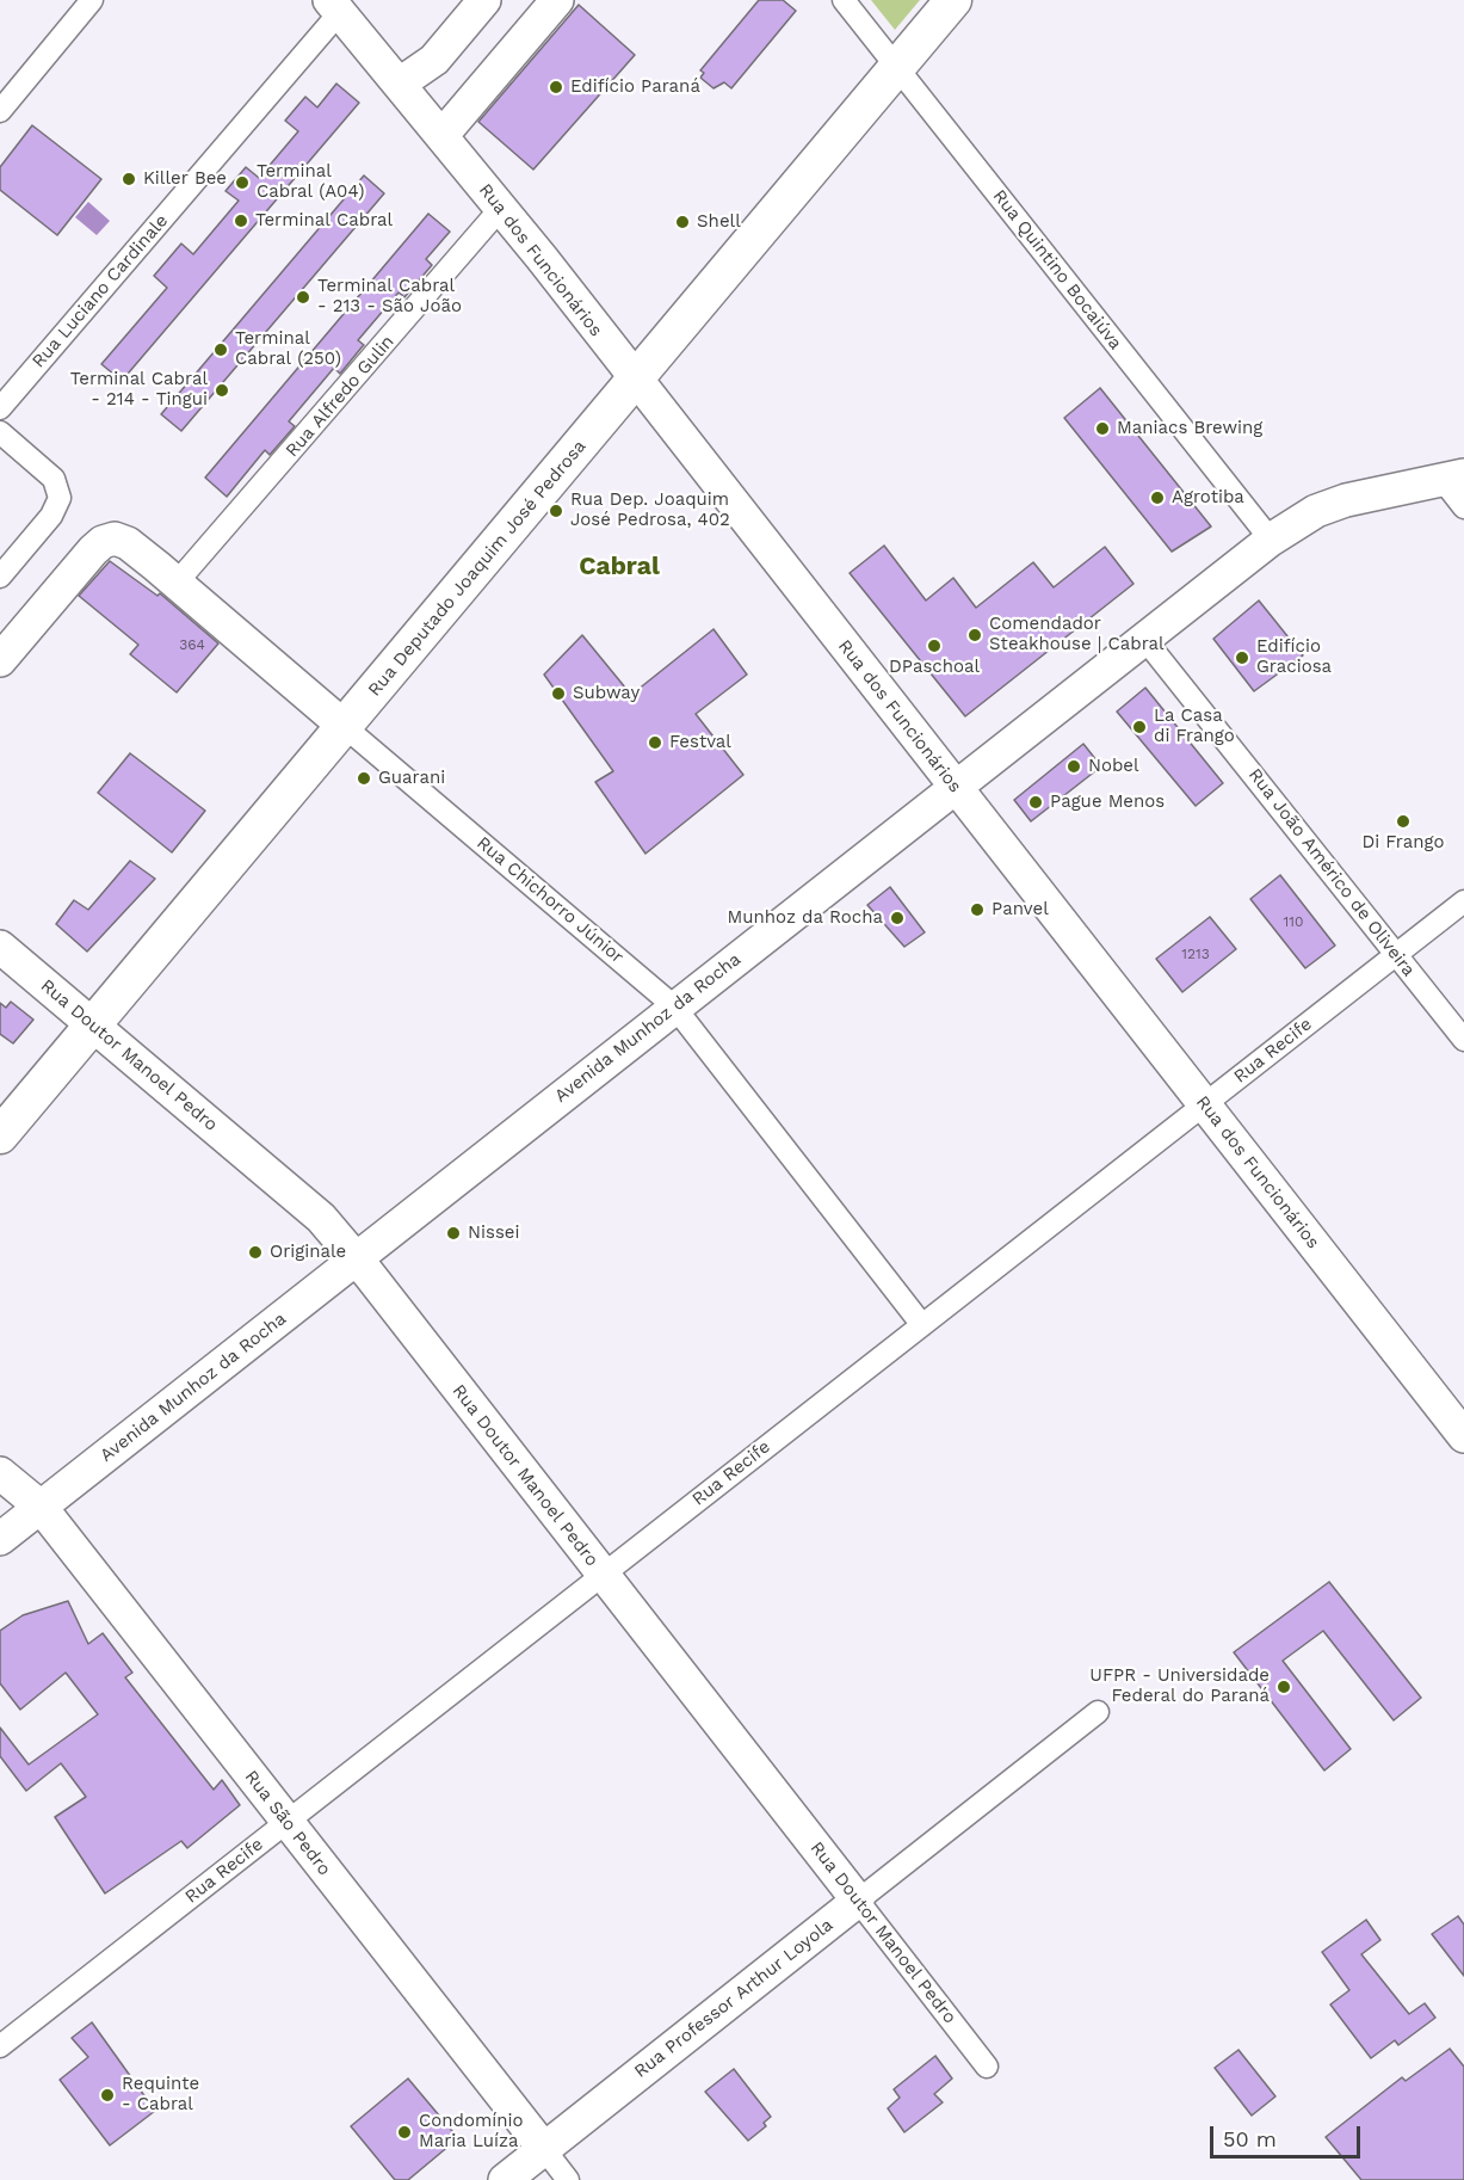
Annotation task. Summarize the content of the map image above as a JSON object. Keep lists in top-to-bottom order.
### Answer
{
  "streets": {
    "main road": ["Rua Deputado Joaquim José Pedrosa"],
    "street": [
      "Rua dos Funcionários",
      "Rua Quintino Bocaiúva",
      "Rua Luciano Cardinale",
      "Rua Alfredo Gulin",
      "Rua João Américo de Oliveira",
      "Rua Chichorro Júnior",
      "Avenida Munhoz da Rocha",
      "Rua Recife",
      "Rua Doutor Manoel Pedro",
      "Rua São Pedro",
      "Rua Professor Arthur Loyola"
    ]
  },
  "crossings": [
    ["Rua dos Funcionários", "Rua Luciano Cardinale"],
    ["Rua dos Funcionários", "Rua Alfredo Gulin"],
    ["Rua dos Funcionários", "Rua Deputado Joaquim José Pedrosa"],
    ["Rua dos Funcionários", "Avenida Munhoz da Rocha"],
    ["Rua dos Funcionários", "Rua Recife"],
    ["Rua Quintino Bocaiúva", "Rua Deputado Joaquim José Pedrosa"],
    ["Rua Quintino Bocaiúva", "Avenida Munhoz da Rocha"],
    ["Rua Alfredo Gulin", "Rua Chichorro Júnior"],
    ["Rua Deputado Joaquim José Pedrosa", "Rua Chichorro Júnior"],
    ["Rua Deputado Joaquim José Pedrosa", "Rua Doutor Manoel Pedro"],
    ["Rua João Américo de Oliveira", "Avenida Munhoz da Rocha"],
    ["Rua João Américo de Oliveira", "Rua Recife"],
    ["Rua Chichorro Júnior", "Avenida Munhoz da Rocha"],
    ["Rua Chichorro Júnior", "Rua Recife"],
    ["Avenida Munhoz da Rocha", "Rua Doutor Manoel Pedro"],
    ["Avenida Munhoz da Rocha", "Rua São Pedro"],
    ["Rua Recife", "Rua Doutor Manoel Pedro"],
    ["Rua Recife", "Rua São Pedro"],
    ["Rua Doutor Manoel Pedro", "Rua Professor Arthur Loyola"],
    ["Rua São Pedro", "Rua Professor Arthur Loyola"]
  ],
  "districts": ["Cabral"],
  "places": [
    "Edifício Paraná",
    "Killer Bee",
    "Terminal Cabral (A04)",
    "Terminal Cabral",
    "Shell",
    "Terminal Cabral - 213 - São João",
    "Terminal Cabral (250)",
    "Terminal Cabral - 214 - Tingui",
    "Maniacs Brewing",
    "Agrotiba",
    "Rua Dep. Joaquim José Pedrosa, 402",
    "Comendador Steakhouse | Cabral",
    "DPaschoal",
    "Edifício Graciosa",
    "Subway",
    "La Casa di Frango",
    "Festval",
    "Nobel",
    "Guarani",
    "Pague Menos",
    "Di Frango",
    "Panvel",
    "Munhoz da Rocha",
    "Nissei",
    "Originale",
    "UFPR - Universidade Federal do Paraná",
    "Requinte - Cabral",
    "Condomínio Maria Luíza"
  ],
  "house_numbers": ["364", "110", "1213"],
  "scale_bar": "50 m"
}
